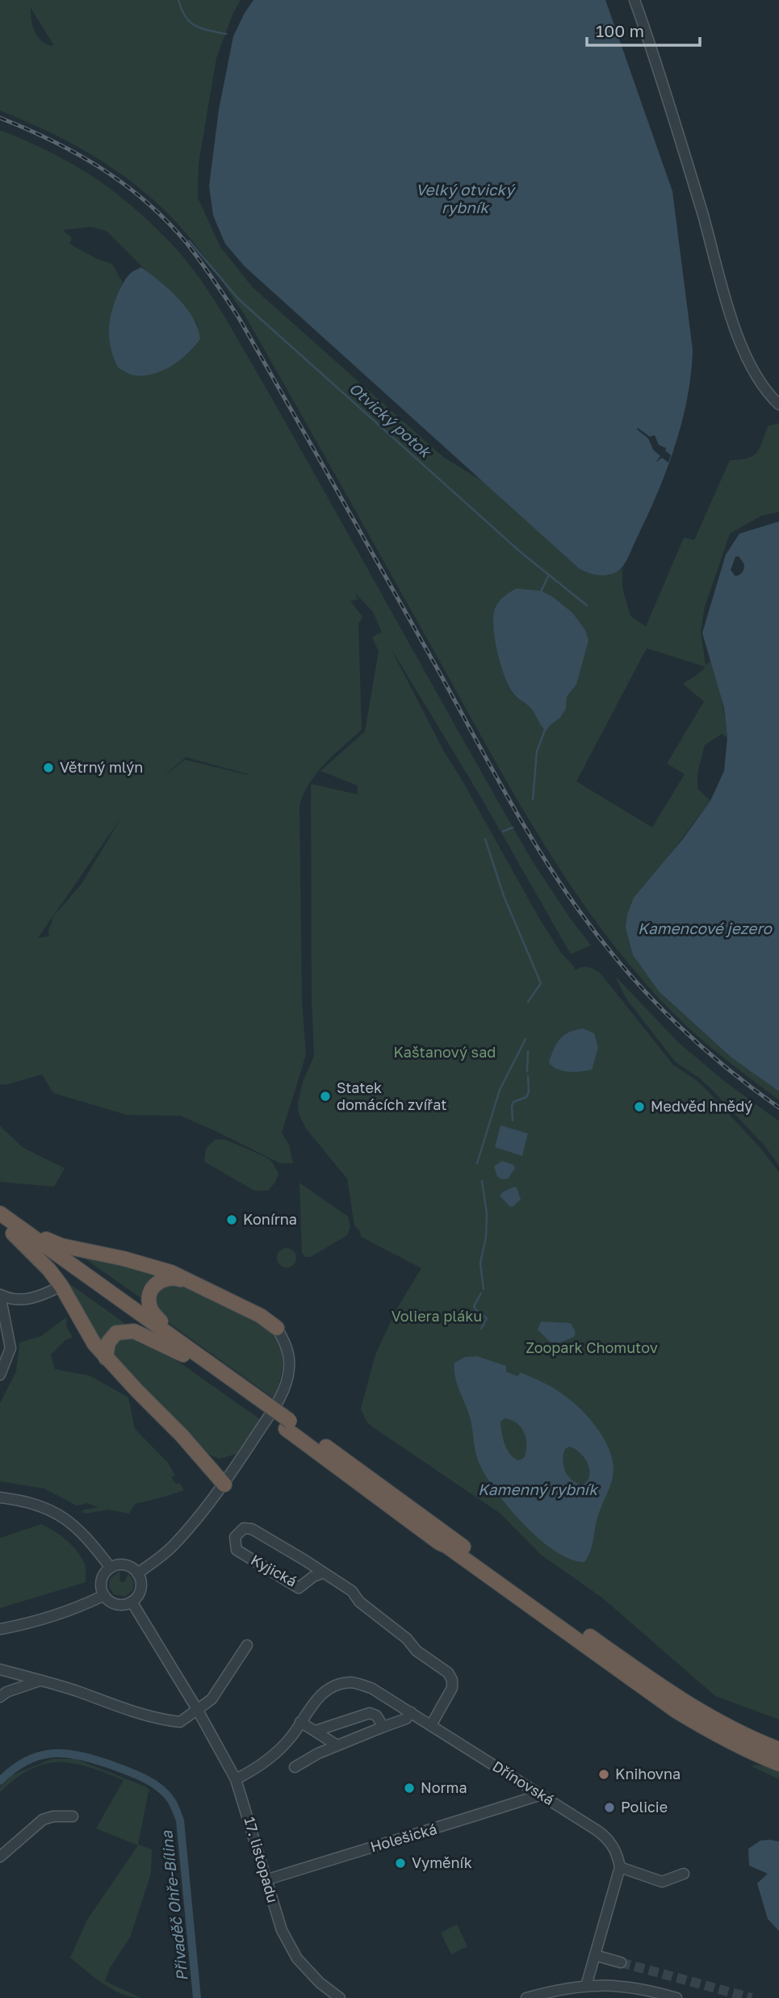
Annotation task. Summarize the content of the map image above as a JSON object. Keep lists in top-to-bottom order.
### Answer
{
  "streets": {
    "street": [
      "Kyjická",
      "Dřínovská",
      "Holešická",
      "17. listopadu"
    ]
  },
  "crossings": [
    ["Kyjická", "Dřínovská"],
    ["Dřínovská", "Holešická"],
    ["Dřínovská", "17. listopadu"],
    ["Holešická", "17. listopadu"]
  ],
  "water": [
    "Velký otvický rybník",
    "Otvický potok",
    "Kamencové jezero",
    "Kamenný rybník",
    "Přivaděč Ohře-Bílina"
  ],
  "parks": ["Kaštanový sad", "Voliera pláku", "Zoopark Chomutov"],
  "places": [
    "Větrný mlýn",
    "Statek domácích zvířat",
    "Medvěd hnědý",
    "Konírna",
    "Knihovna",
    "Norma",
    "Policie",
    "Vyměník"
  ],
  "scale_bar": "100 m"
}
